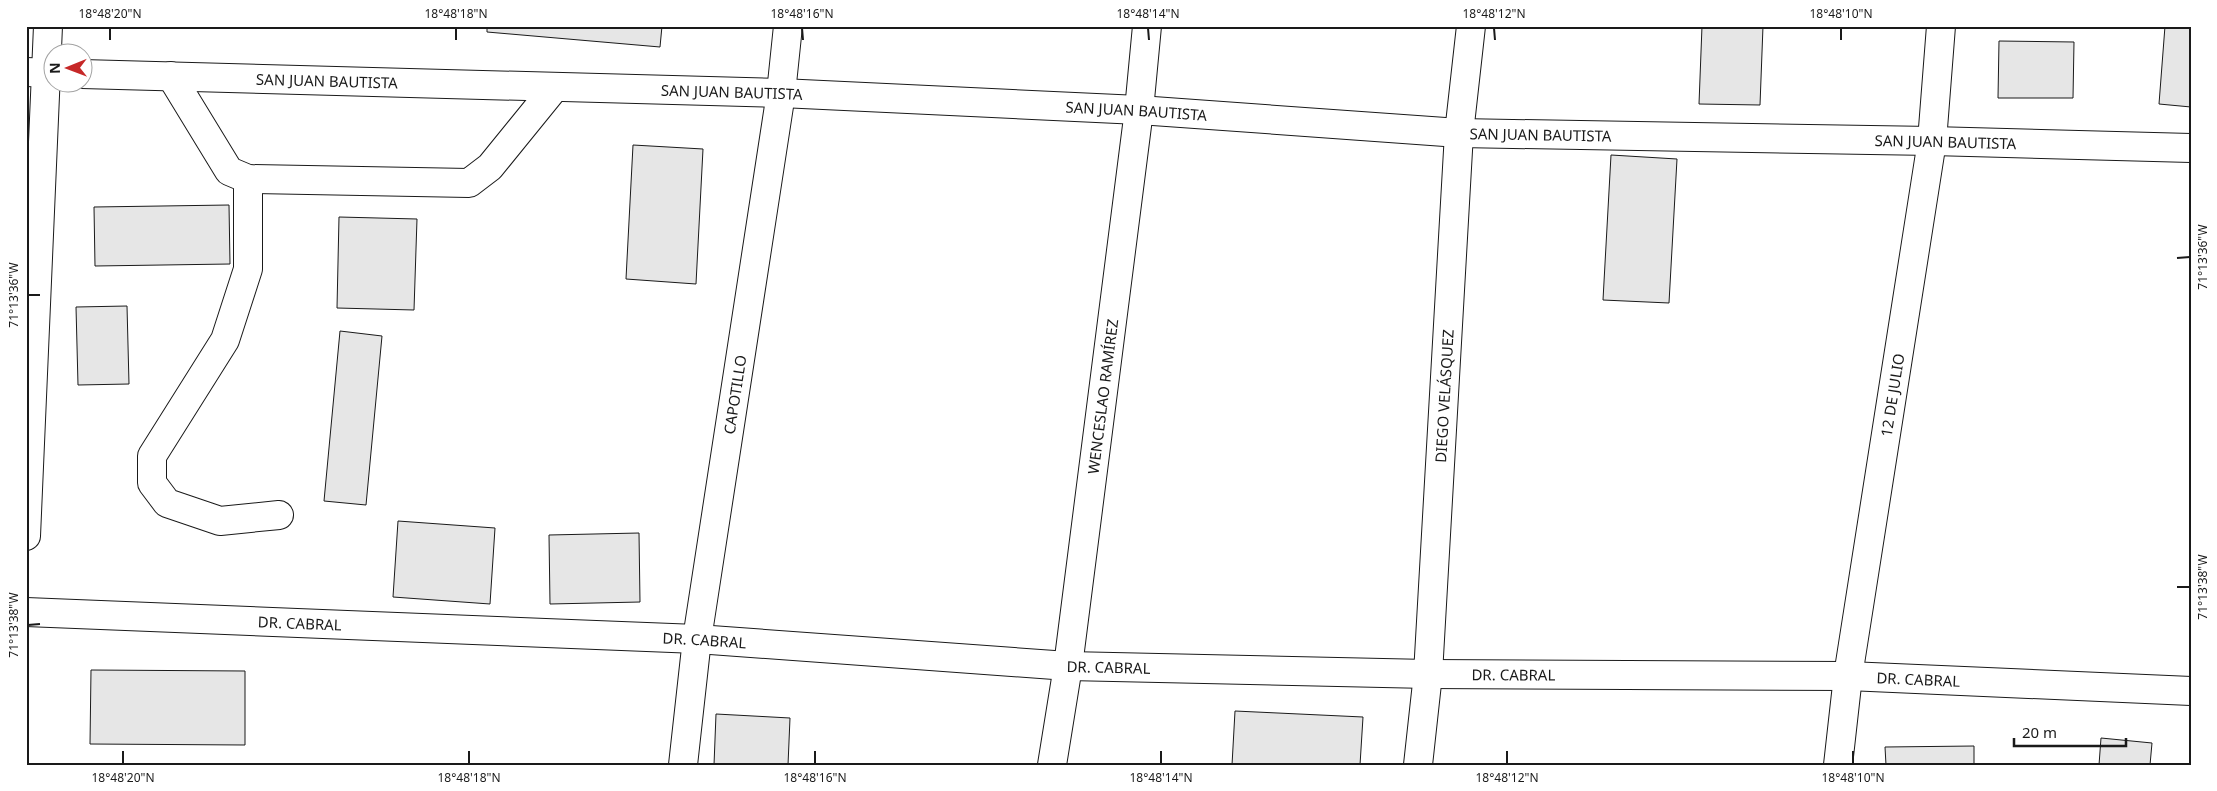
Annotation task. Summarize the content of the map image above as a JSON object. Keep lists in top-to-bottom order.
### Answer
{
  "streets": {
    "street": [
      "SAN JUAN BAUTISTA",
      "CAPOTILLO",
      "DIEGO VELÁSQUEZ",
      "WENCESLAO RAMÍREZ",
      "12 DE JULIO",
      "DR. CABRAL"
    ]
  },
  "crossings": [
    ["SAN JUAN BAUTISTA", "CAPOTILLO"],
    ["SAN JUAN BAUTISTA", "DIEGO VELÁSQUEZ"],
    ["SAN JUAN BAUTISTA", "WENCESLAO RAMÍREZ"],
    ["SAN JUAN BAUTISTA", "12 DE JULIO"],
    ["CAPOTILLO", "DR. CABRAL"],
    ["DIEGO VELÁSQUEZ", "DR. CABRAL"],
    ["WENCESLAO RAMÍREZ", "DR. CABRAL"],
    ["12 DE JULIO", "DR. CABRAL"]
  ],
  "scale_bar": "20 m",
  "north": "left",
  "coordinates": [
    "18°48'20\"N",
    "18°48'18\"N",
    "18°48'16\"N",
    "18°48'14\"N",
    "18°48'12\"N",
    "18°48'10\"N",
    "71°13'36\"W",
    "71°13'38\"W"
  ]
}
